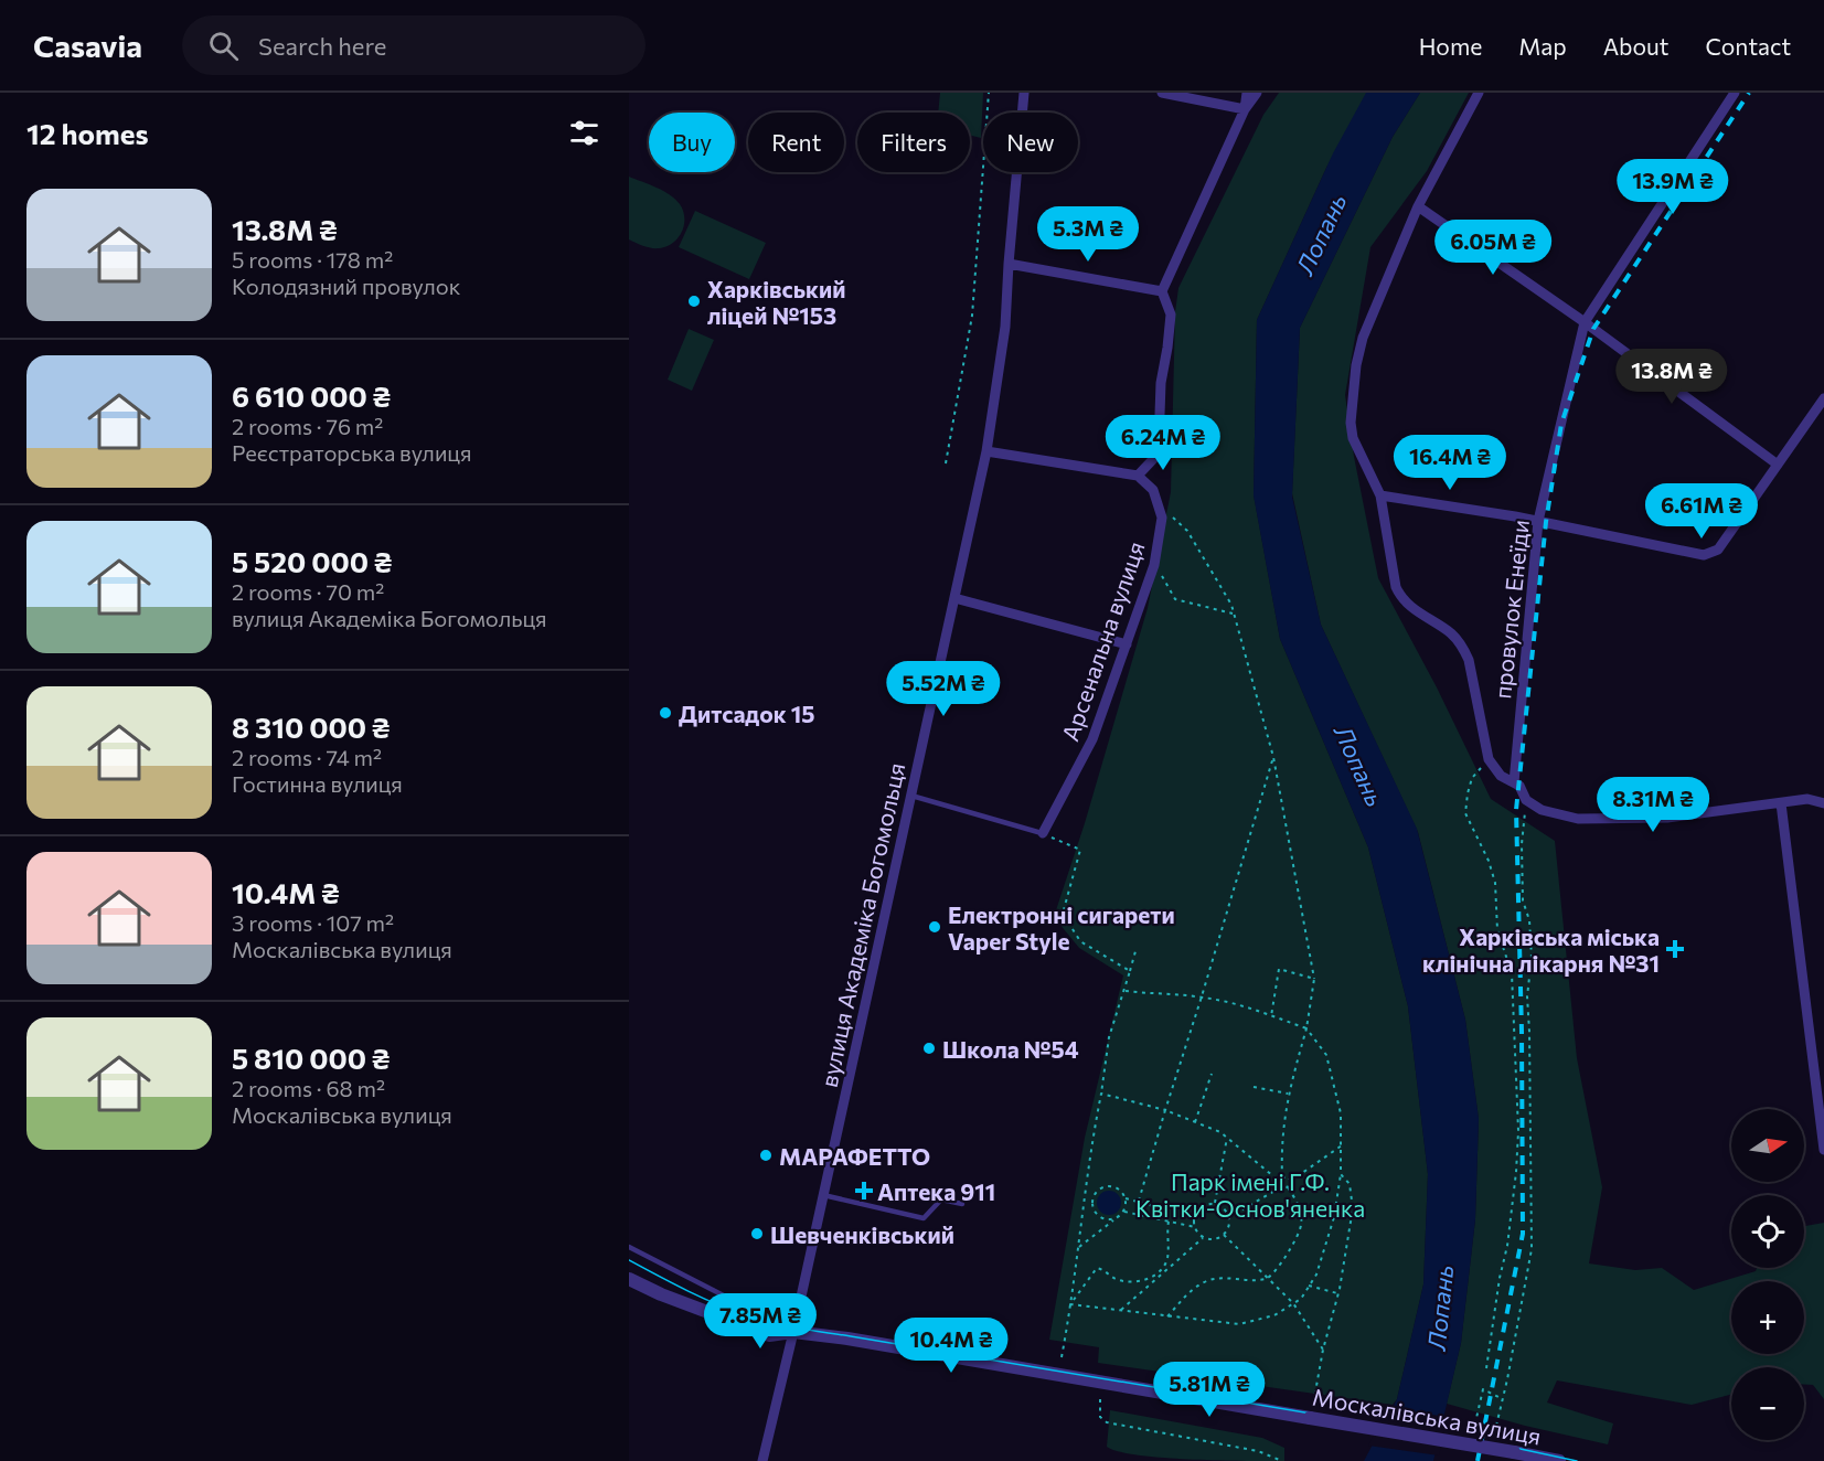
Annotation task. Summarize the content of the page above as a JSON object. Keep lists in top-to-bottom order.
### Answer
{
  "streets": {
    "street": [
      "провулок Енеїди",
      "Арсенальна вулиця",
      "вулиця Академіка Богомольця",
      "Москалівська вулиця"
    ]
  },
  "crossings": [
    ["вулиця Академіка Богомольця", "Москалівська вулиця"]
  ],
  "water": ["Лопань"],
  "parks": ["Парк імені Г.Ф. Квітки-Основ'яненка"],
  "places": {
    "other": [
      "Харківський ліцей №153",
      "Дитсадок 15",
      "Електронні сигарети Vaper Style",
      "Школа №54",
      "МАРАФЕТТО",
      "Шевченківський"
    ],
    "health": ["Харківська міська клінічна лікарня №31", "Аптека 911"]
  },
  "north": "right",
  "page": {
    "header": "Casavia",
    "search": "Search here",
    "nav": [
      "Home",
      "Map",
      "About",
      "Contact"
    ],
    "heading": "12 homes",
    "chip": [
      "Buy",
      "Rent",
      "Filters",
      "New"
    ],
    "price": [
      "13.9M ₴",
      "5.3M ₴",
      "6.05M ₴",
      "13.8M ₴",
      "6.24M ₴",
      "16.4M ₴",
      "6.61M ₴",
      "5.52M ₴",
      "8.31M ₴",
      "7.85M ₴",
      "10.4M ₴",
      "5.81M ₴"
    ],
    "list": [
      {
        "name": "13.8M ₴",
        "note": "5 rooms · 178 m² · Колодязний провулок"
      },
      {
        "name": "6 610 000 ₴",
        "note": "2 rooms · 76 m² · Реєстраторська вулиця"
      },
      {
        "name": "5 520 000 ₴",
        "note": "2 rooms · 70 m² · вулиця Академіка Богомольця"
      },
      {
        "name": "8 310 000 ₴",
        "note": "2 rooms · 74 m² · Гостинна вулиця"
      },
      {
        "name": "10.4M ₴",
        "note": "3 rooms · 107 m² · Москалівська вулиця"
      },
      {
        "name": "5 810 000 ₴",
        "note": "2 rooms · 68 m² · Москалівська вулиця"
      }
    ],
    "map_buttons": ["+", "−"]
  }
}
